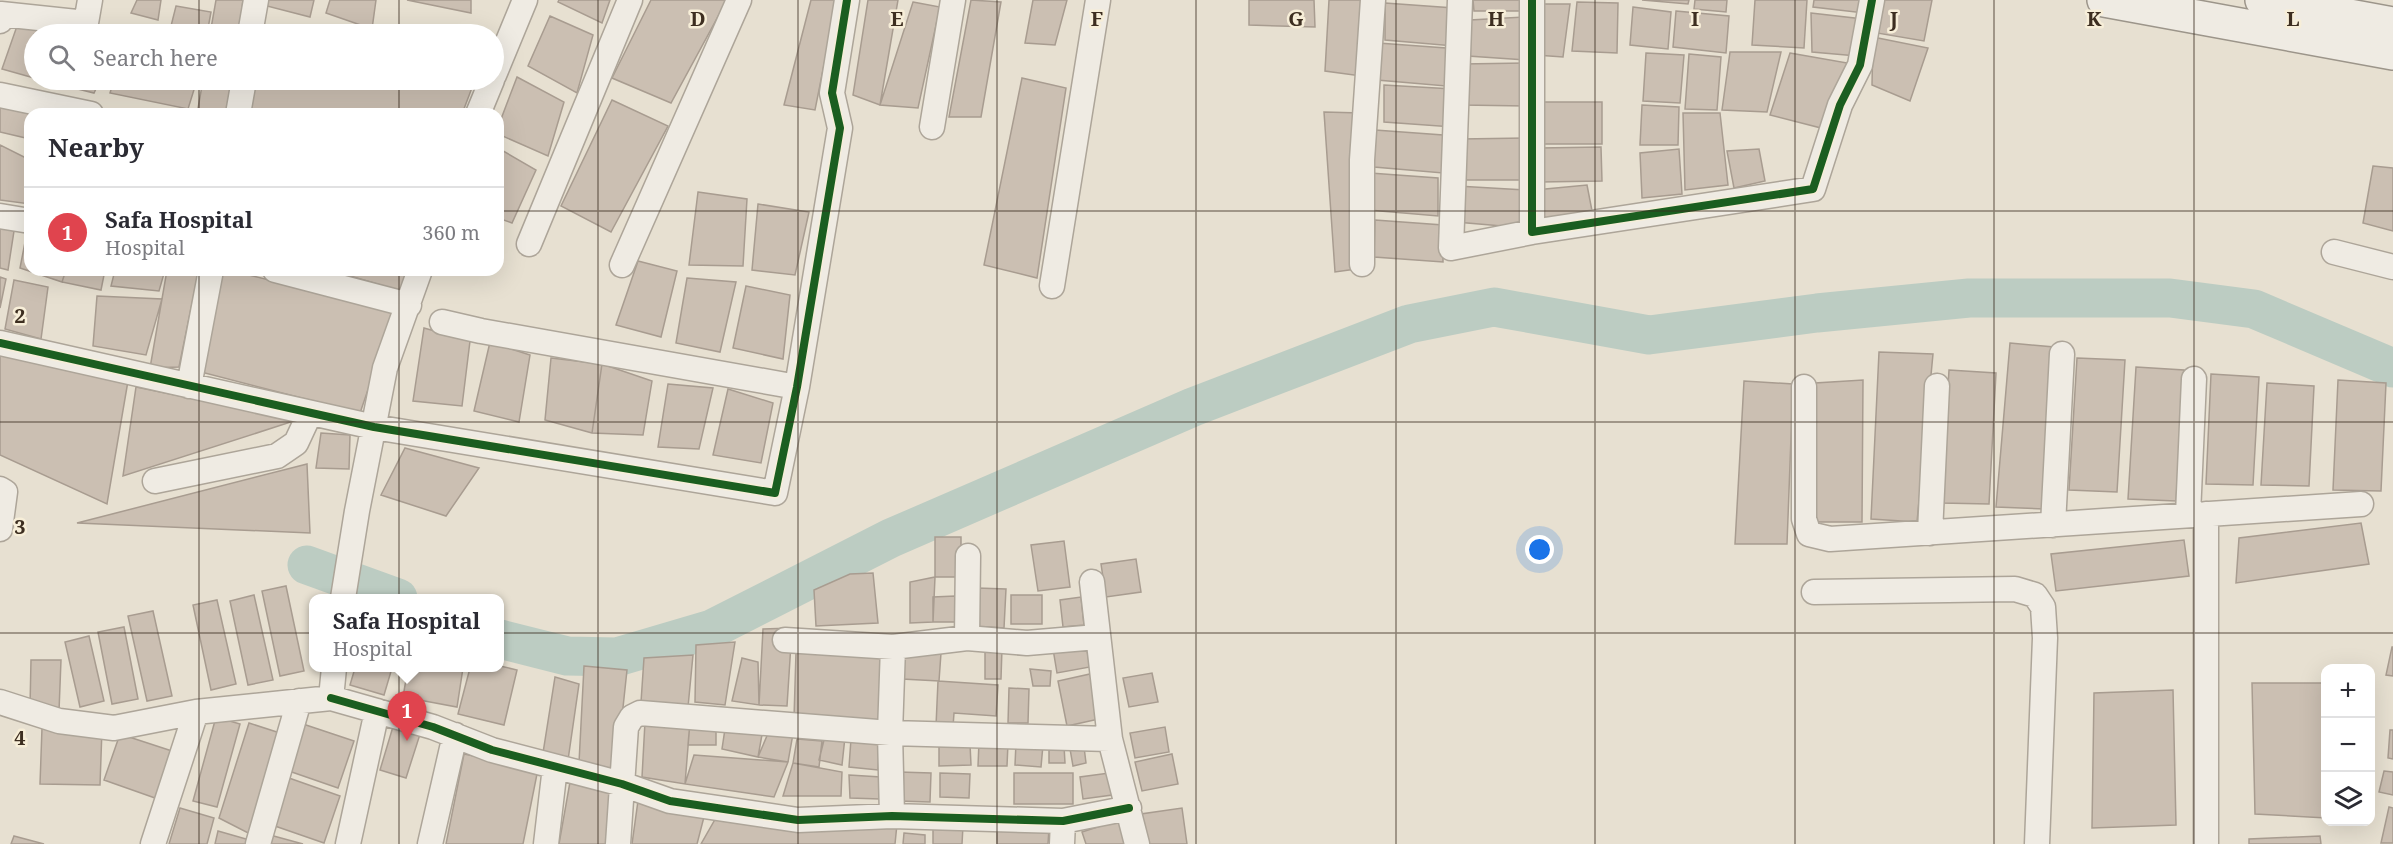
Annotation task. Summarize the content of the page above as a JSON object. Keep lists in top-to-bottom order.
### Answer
{
  "page": {
    "search": "Search here",
    "heading": "Nearby",
    "list": [
      {
        "mark": "1",
        "name": "Safa Hospital",
        "note": "Hospital",
        "value": "360 m"
      }
    ],
    "popup": ["Safa Hospital", "Hospital"],
    "map_buttons": ["+", "−"],
    "pins": "1"
  },
  "grid": {
    "columns": [
      "D",
      "E",
      "F",
      "G",
      "H",
      "I",
      "J",
      "K",
      "L"
    ],
    "rows": ["2", "3", "4"]
  }
}
